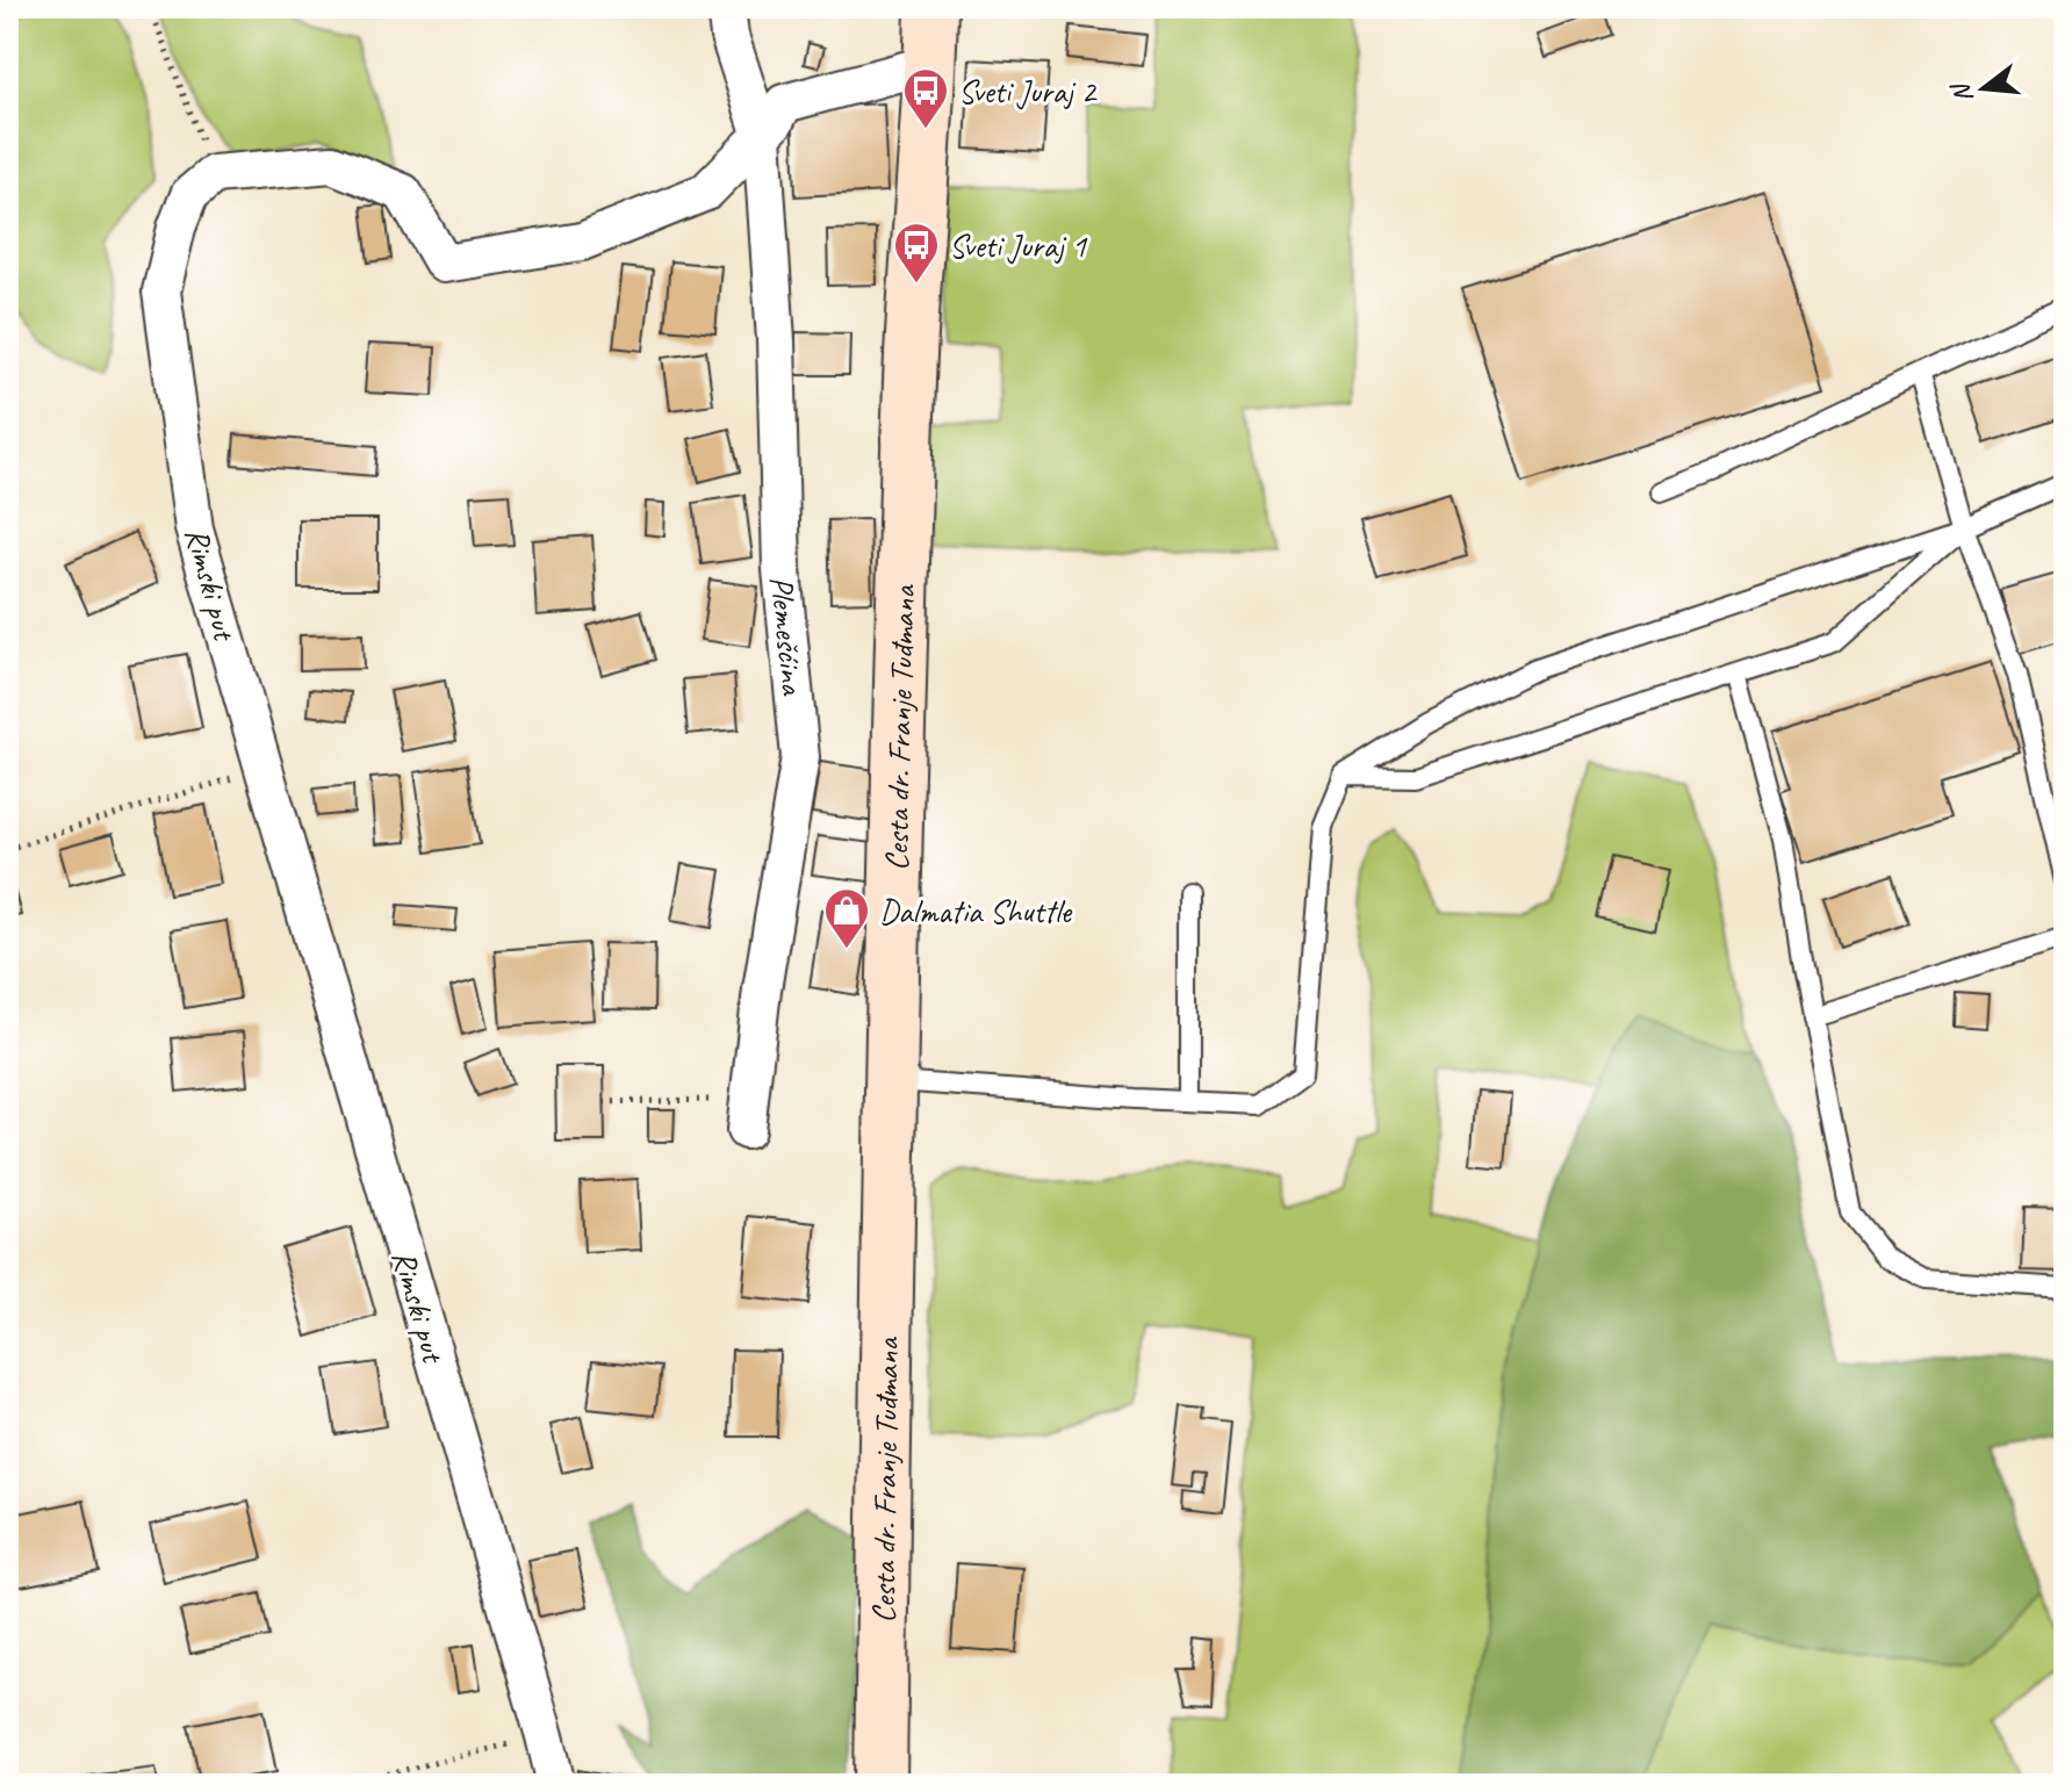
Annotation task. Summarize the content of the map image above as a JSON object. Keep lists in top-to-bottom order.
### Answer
{
  "streets": {
    "main road": ["Cesta dr. Franje Tuđmana"],
    "street": ["Rimski put", "Plemešćina"]
  },
  "places": {
    "bus stop": ["Sveti Juraj 2", "Sveti Juraj 1"],
    "shop": ["Dalmatia Shuttle"]
  },
  "north": "left"
}
